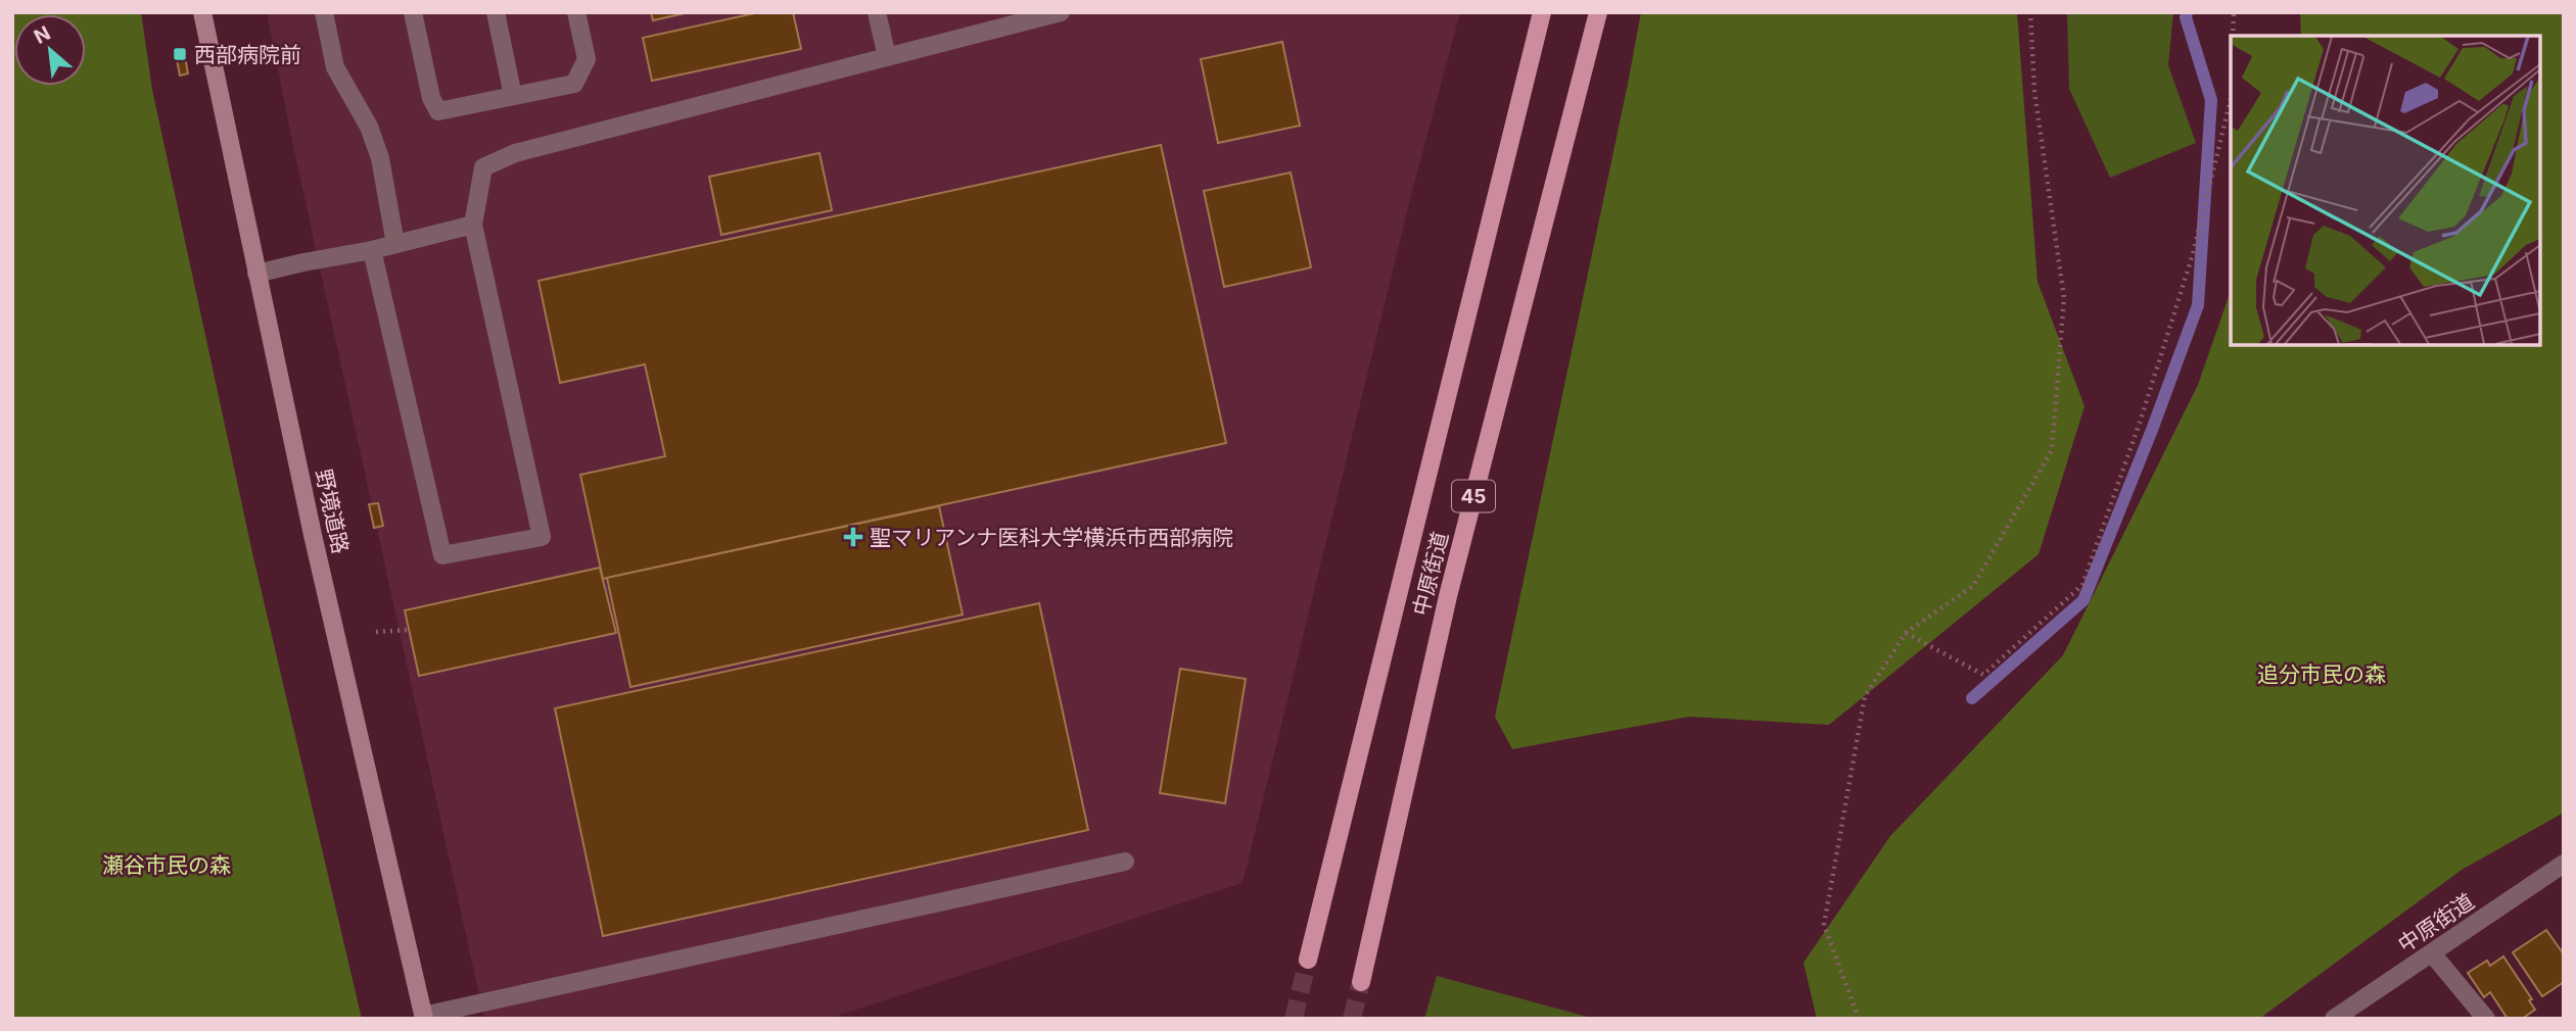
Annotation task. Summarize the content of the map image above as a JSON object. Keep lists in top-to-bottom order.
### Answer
{
  "streets": {
    "main road": ["45", "中原街道"],
    "street": ["野境道路"]
  },
  "parks": ["追分市民の森", "瀬谷市民の森"],
  "places": {
    "transit": ["西部病院前"],
    "health": ["聖マリアンナ医科大学横浜市西部病院"]
  },
  "north": "top left"
}
